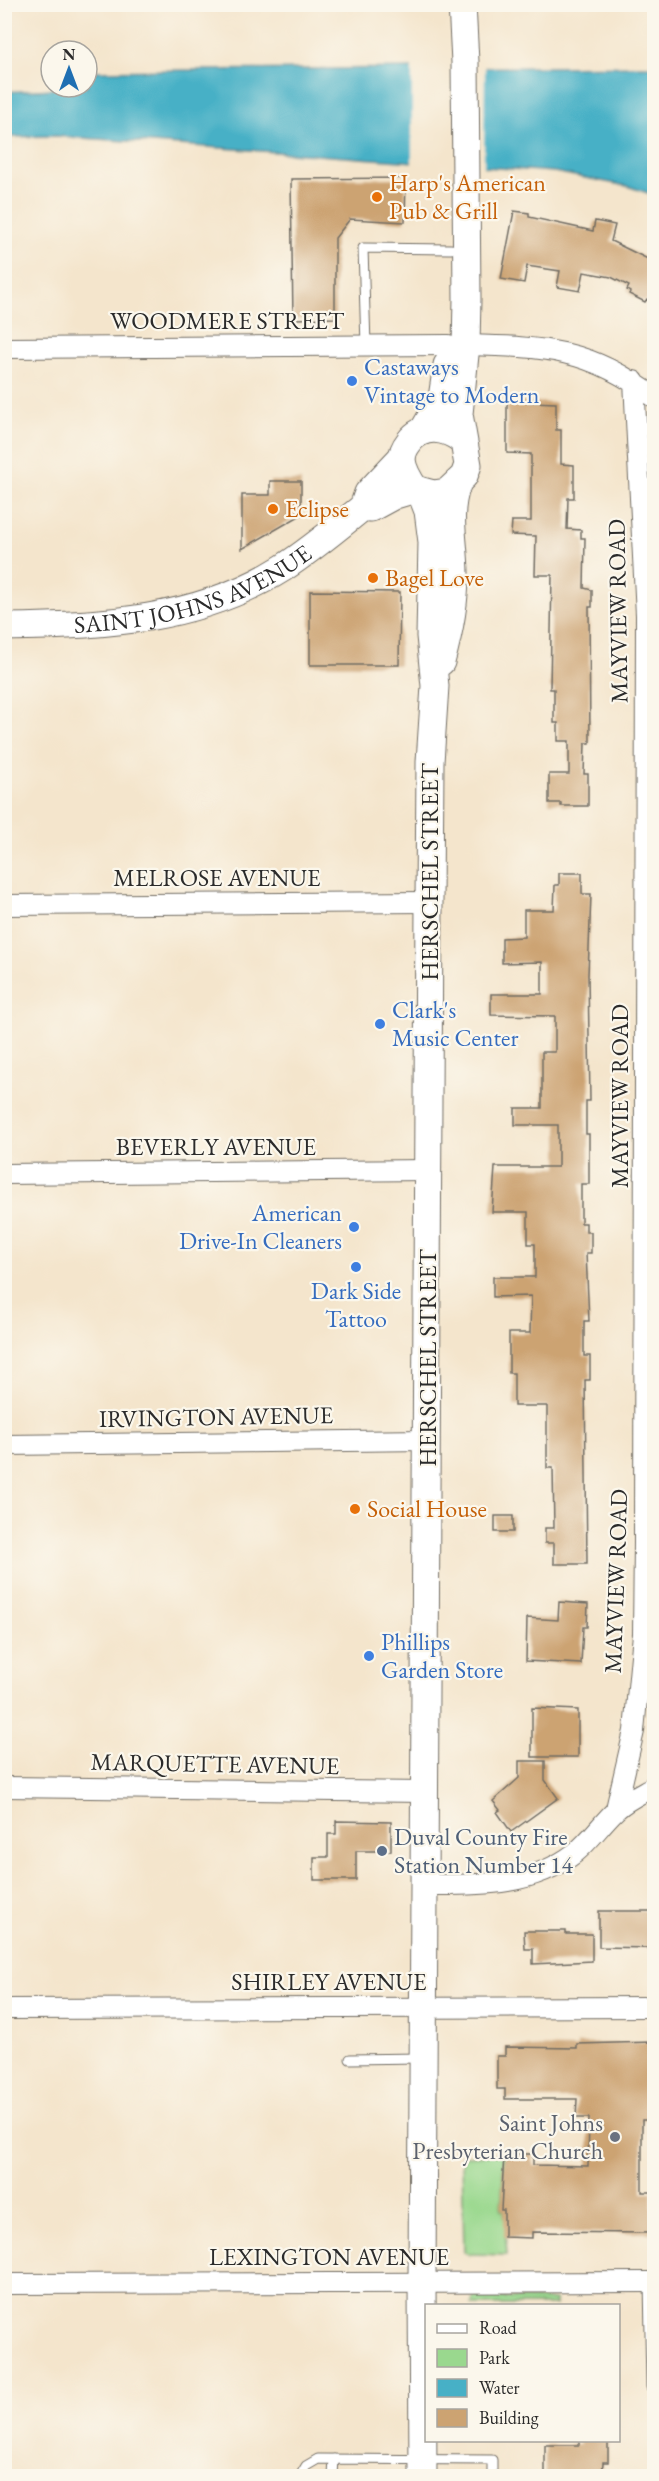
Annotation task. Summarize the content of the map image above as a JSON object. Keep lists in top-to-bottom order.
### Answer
{
  "streets": {
    "main road": ["SAINT JOHNS AVENUE", "HERSCHEL STREET"],
    "street": [
      "WOODMERE STREET",
      "MAYVIEW ROAD",
      "MELROSE AVENUE",
      "BEVERLY AVENUE",
      "IRVINGTON AVENUE",
      "MARQUETTE AVENUE",
      "SHIRLEY AVENUE",
      "LEXINGTON AVENUE"
    ]
  },
  "crossings": [
    ["WOODMERE STREET", "MAYVIEW ROAD"],
    ["SAINT JOHNS AVENUE", "HERSCHEL STREET"],
    ["HERSCHEL STREET", "MELROSE AVENUE"],
    ["HERSCHEL STREET", "BEVERLY AVENUE"],
    ["HERSCHEL STREET", "IRVINGTON AVENUE"],
    ["HERSCHEL STREET", "MARQUETTE AVENUE"],
    ["HERSCHEL STREET", "SHIRLEY AVENUE"],
    ["HERSCHEL STREET", "LEXINGTON AVENUE"]
  ],
  "places": [
    "Harp's American Pub & Grill",
    "Castaways Vintage to Modern",
    "Eclipse",
    "Bagel Love",
    "Clark's Music Center",
    "American Drive-In Cleaners",
    "Dark Side Tattoo",
    "Social House",
    "Phillips Garden Store",
    "Duval County Fire Station Number 14",
    "Saint Johns Presbyterian Church"
  ],
  "legend": [
    "Road",
    "Park",
    "Water",
    "Building"
  ],
  "north": "top"
}
